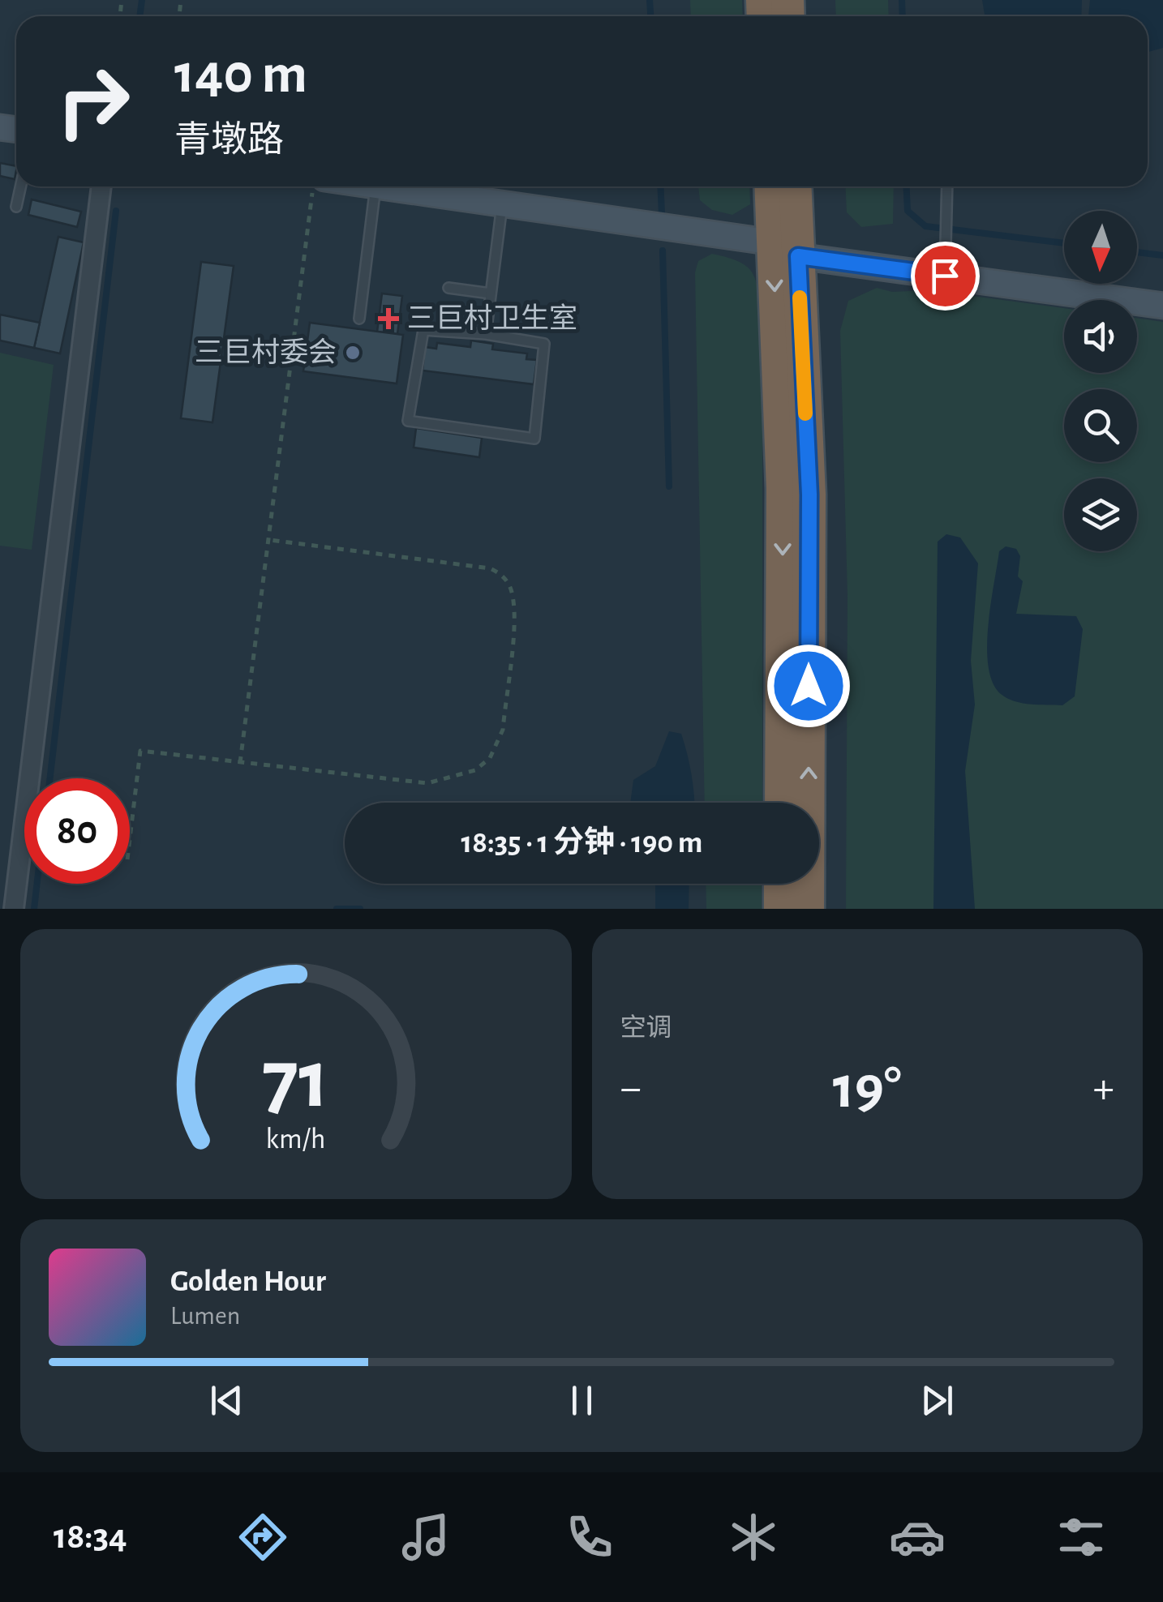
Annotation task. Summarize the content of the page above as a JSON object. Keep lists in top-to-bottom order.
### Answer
{
  "places": {
    "health": ["三巨村卫生室"],
    "other": ["三巨村委会"]
  },
  "north": "bottom",
  "page": {
    "turn": ["140 m", "青墩路"],
    "limit": "80",
    "trip": "18:35 · 1 分钟 · 190 m",
    "tile": "空调",
    "heat": ["−", "19°", "+"],
    "song": ["Golden Hour", "Lumen"],
    "tabs": "18:34",
    "gauge": ["71", "km/h"]
  }
}
